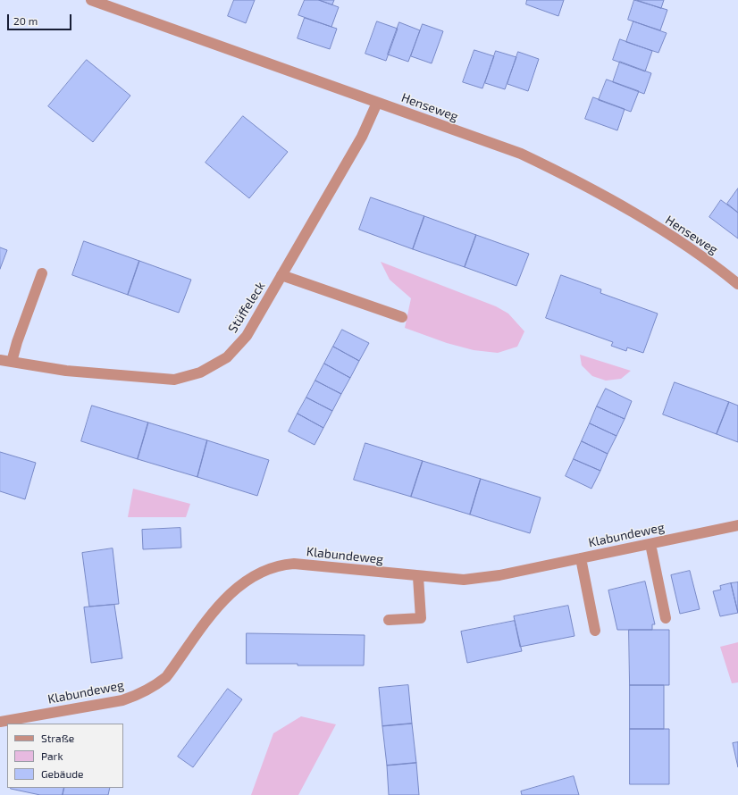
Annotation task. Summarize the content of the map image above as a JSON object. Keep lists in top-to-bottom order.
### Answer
{
  "streets": {
    "street": ["Henseweg", "Stüffeleck", "Klabundeweg"]
  },
  "crossings": [
    ["Henseweg", "Stüffeleck"]
  ],
  "legend": ["Straße", "Park", "Gebäude"],
  "scale_bar": "20 m"
}
